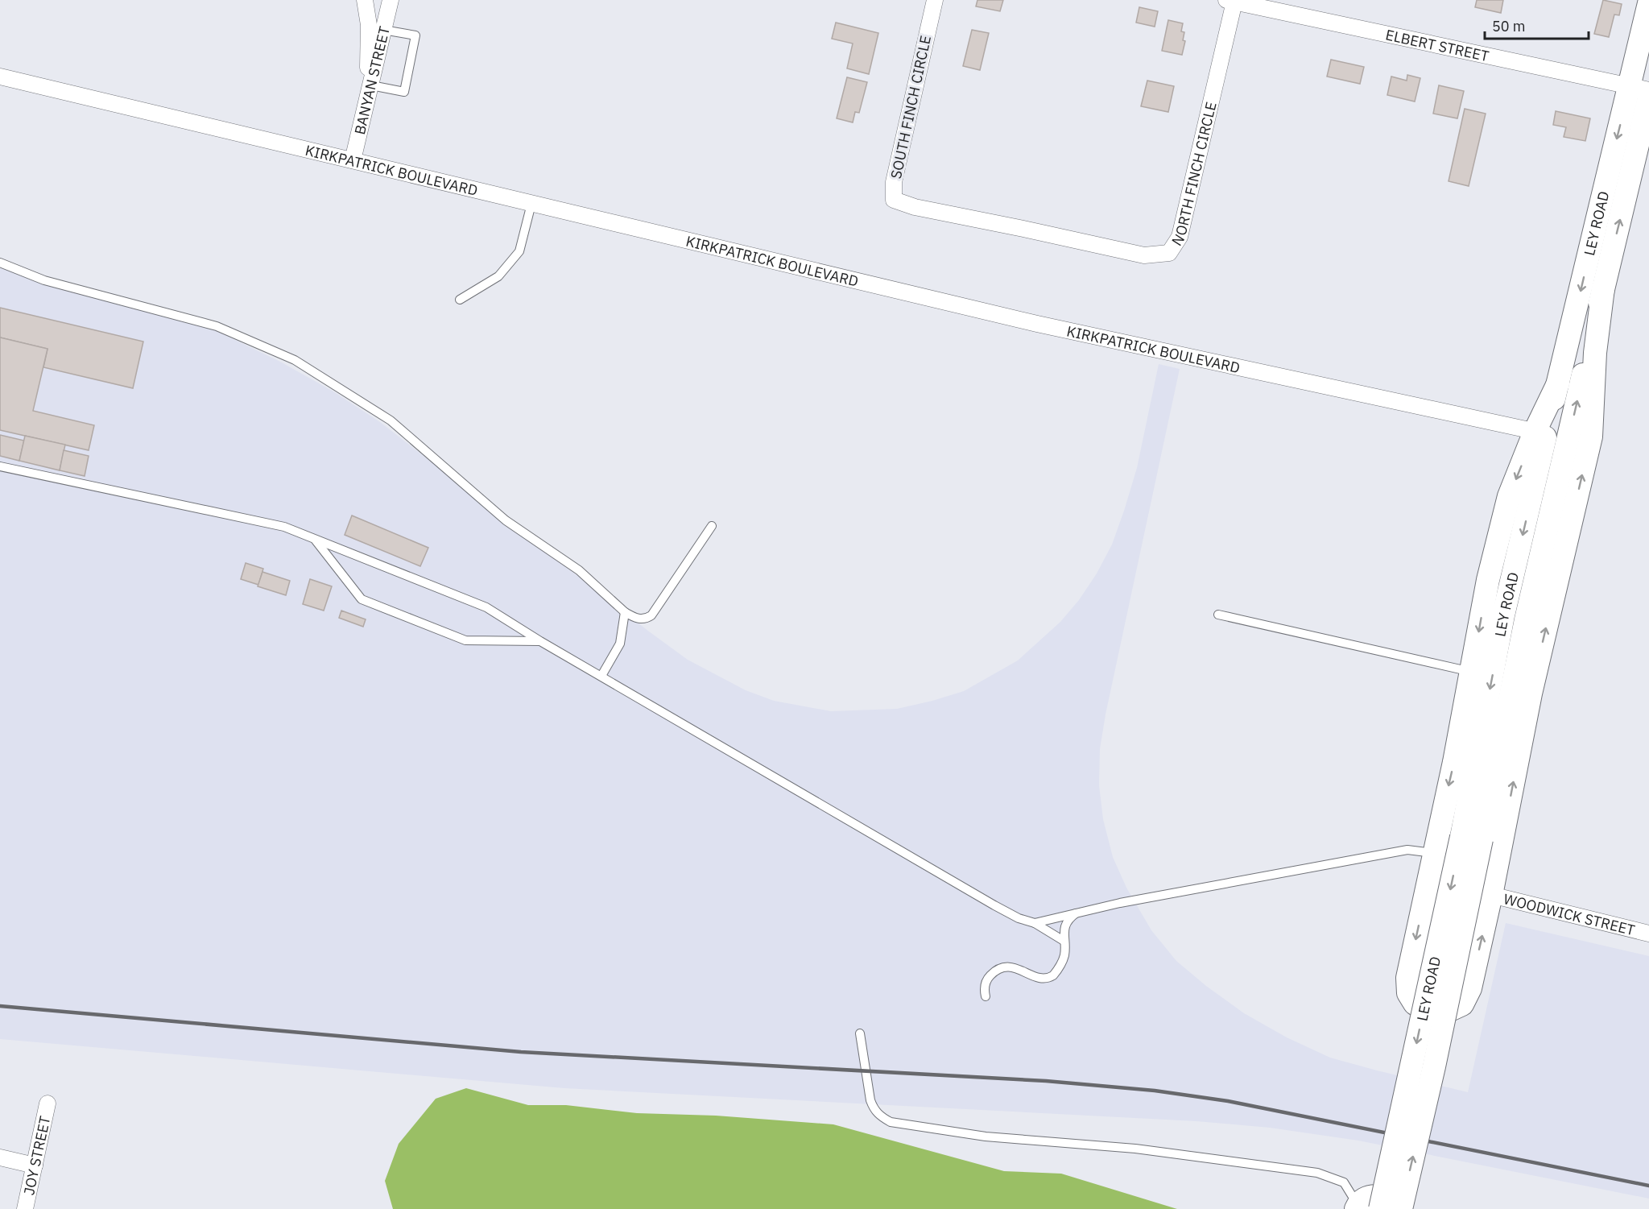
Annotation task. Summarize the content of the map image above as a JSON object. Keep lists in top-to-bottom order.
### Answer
{
  "streets": {
    "main road": ["LEY ROAD"],
    "street": [
      "ELBERT STREET",
      "BANYAN STREET",
      "SOUTH FINCH CIRCLE",
      "KIRKPATRICK BOULEVARD",
      "NORTH FINCH CIRCLE",
      "WOODWICK STREET",
      "JOY STREET"
    ]
  },
  "crossings": [
    ["ELBERT STREET", "NORTH FINCH CIRCLE"],
    ["ELBERT STREET", "LEY ROAD"],
    ["BANYAN STREET", "KIRKPATRICK BOULEVARD"],
    ["SOUTH FINCH CIRCLE", "NORTH FINCH CIRCLE"],
    ["KIRKPATRICK BOULEVARD", "LEY ROAD"]
  ],
  "scale_bar": "50 m"
}
